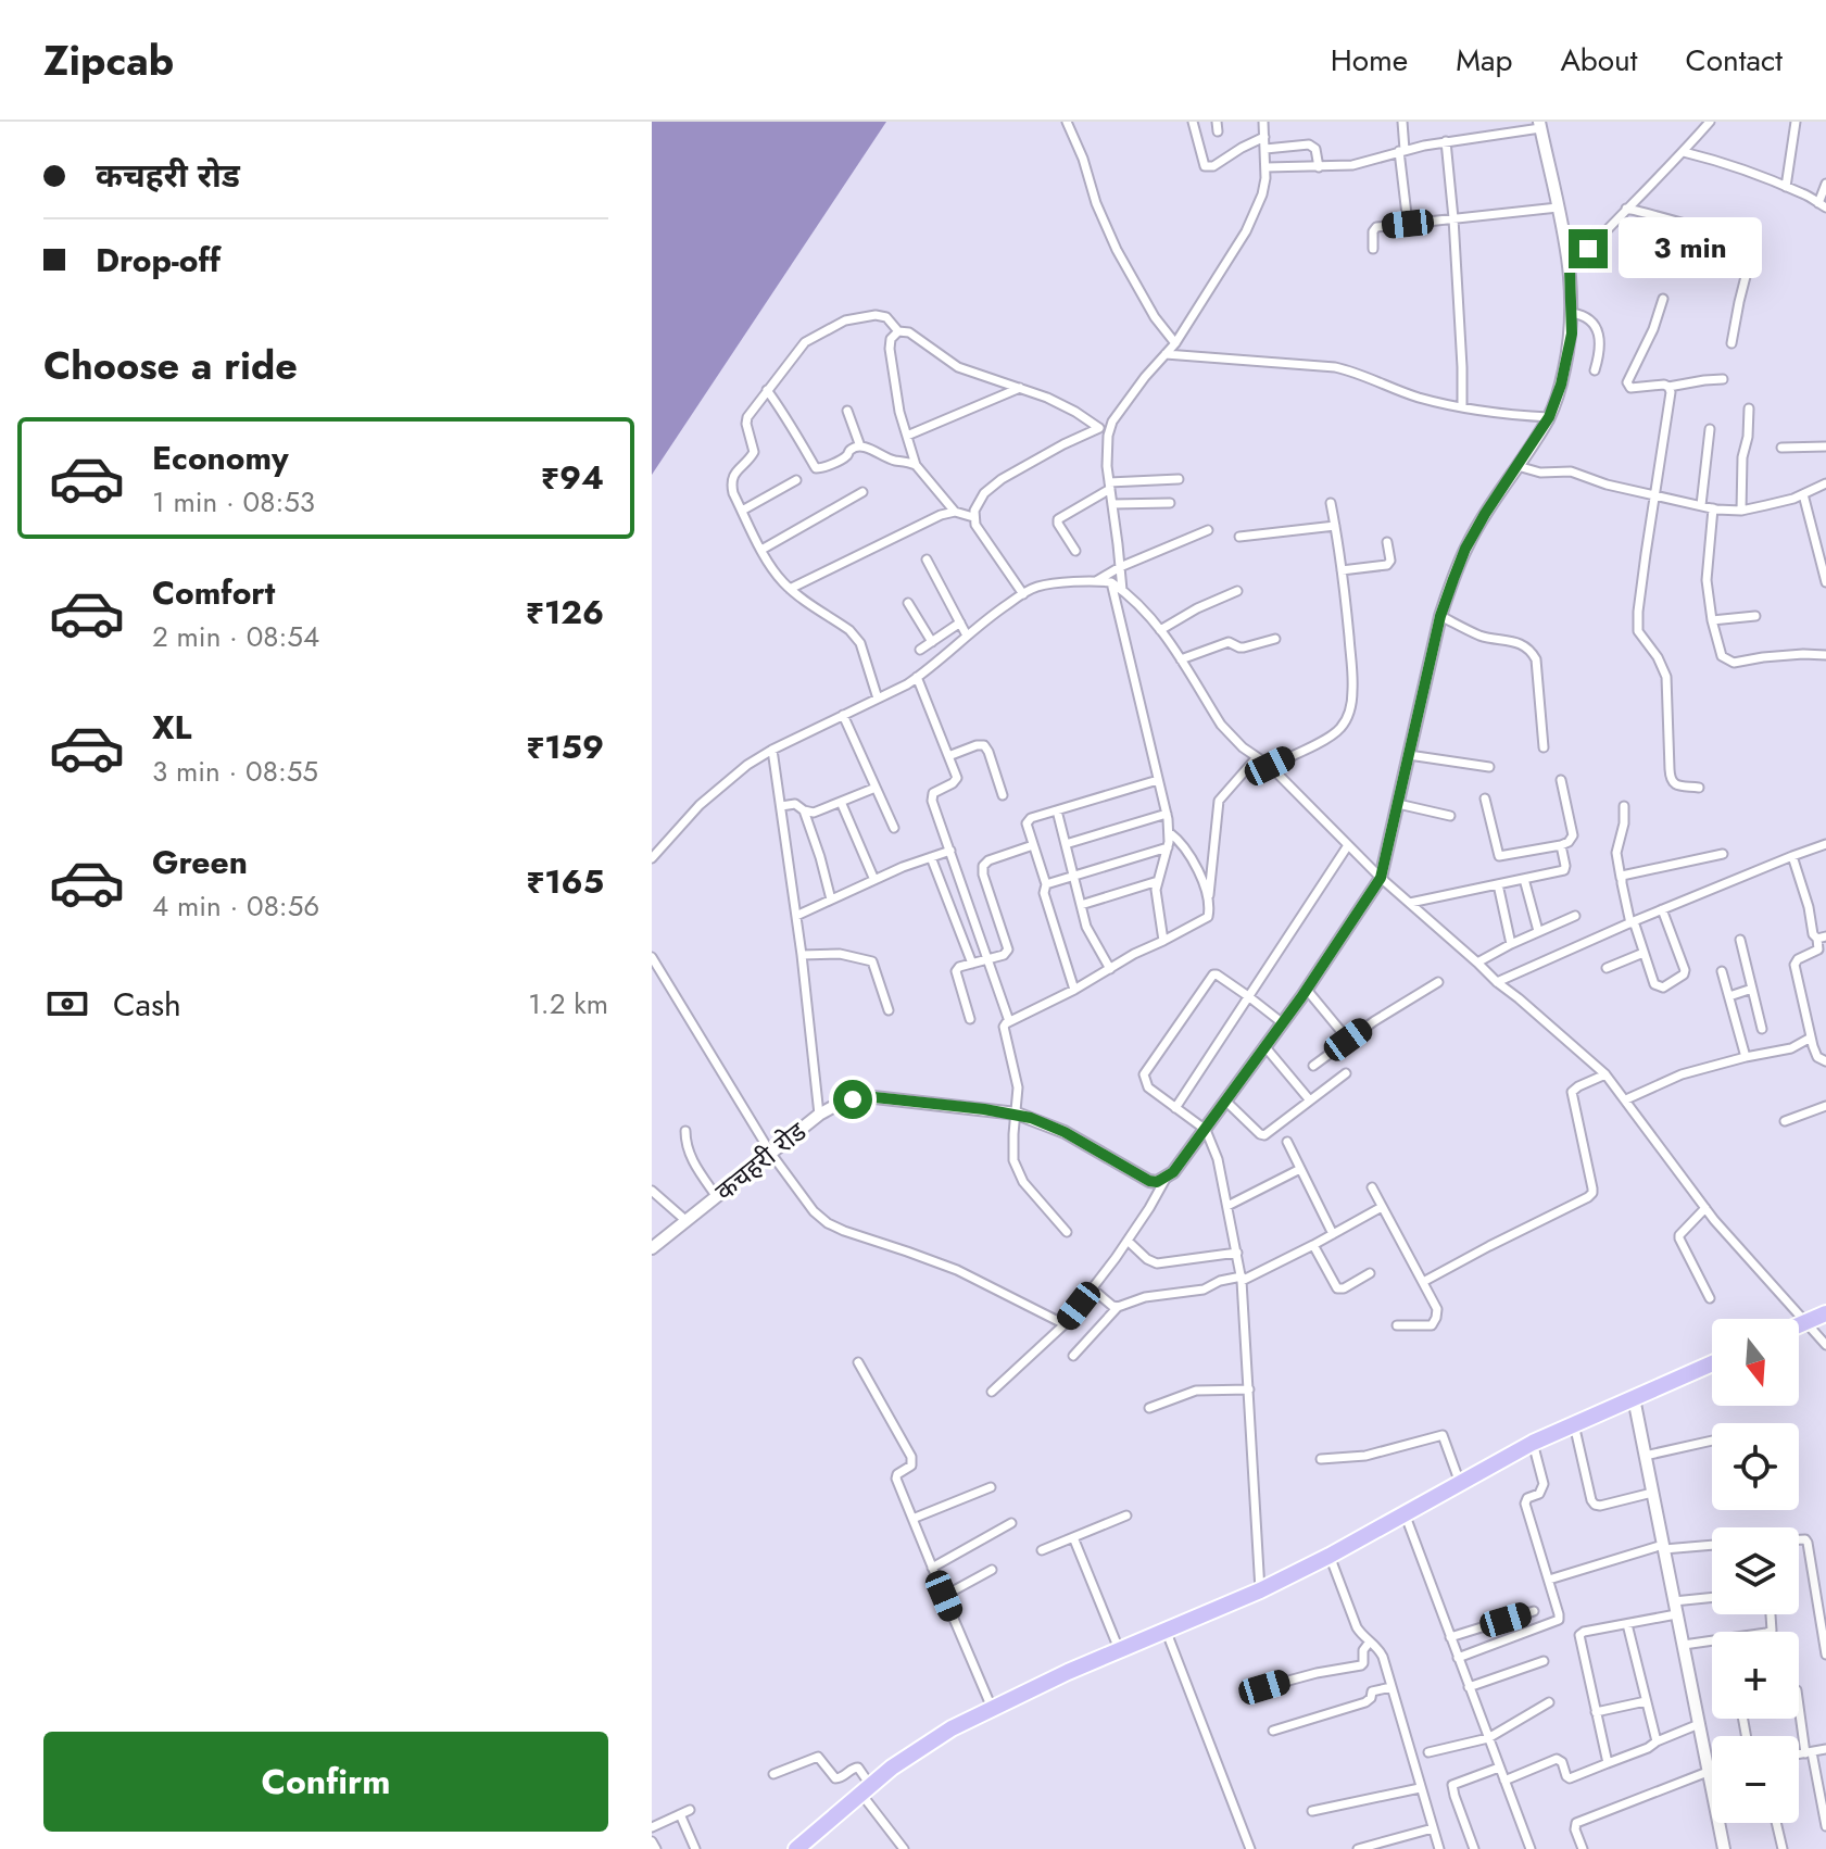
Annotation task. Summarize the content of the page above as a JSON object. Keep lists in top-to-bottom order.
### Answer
{
  "streets": {
    "main road": ["कचहरी रोड"]
  },
  "north": "bottom",
  "page": {
    "header": "Zipcab",
    "nav": [
      "Home",
      "Map",
      "About",
      "Contact"
    ],
    "banner": ["कचहरी रोड", "Drop-off"],
    "bubble": "3 min",
    "heading": "Choose a ride",
    "list": [
      {
        "name": "Economy",
        "note": "1 min · 08:53",
        "value": "₹94"
      },
      {
        "name": "Comfort",
        "note": "2 min · 08:54",
        "value": "₹126"
      },
      {
        "name": "XL",
        "note": "3 min · 08:55",
        "value": "₹159"
      },
      {
        "name": "Green",
        "note": "4 min · 08:56",
        "value": "₹165"
      }
    ],
    "pay": ["Cash", "1.2 km"],
    "map_buttons": ["+", "−"],
    "buttons": "Confirm"
  }
}
